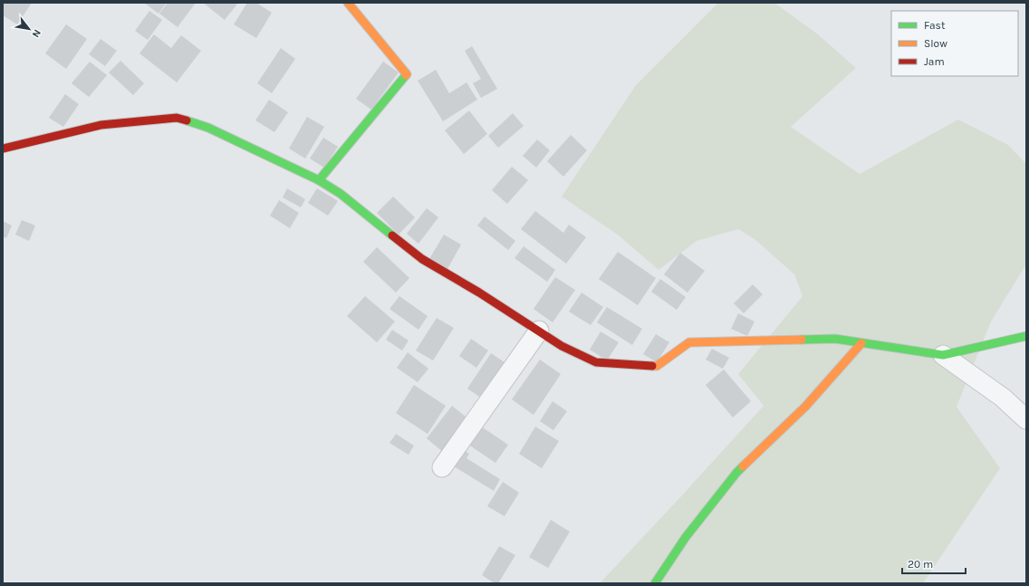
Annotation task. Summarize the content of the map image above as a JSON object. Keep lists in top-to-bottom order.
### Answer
{
  "legend": ["Fast", "Slow", "Jam"],
  "scale_bar": "20 m",
  "north": "bottom right"
}
